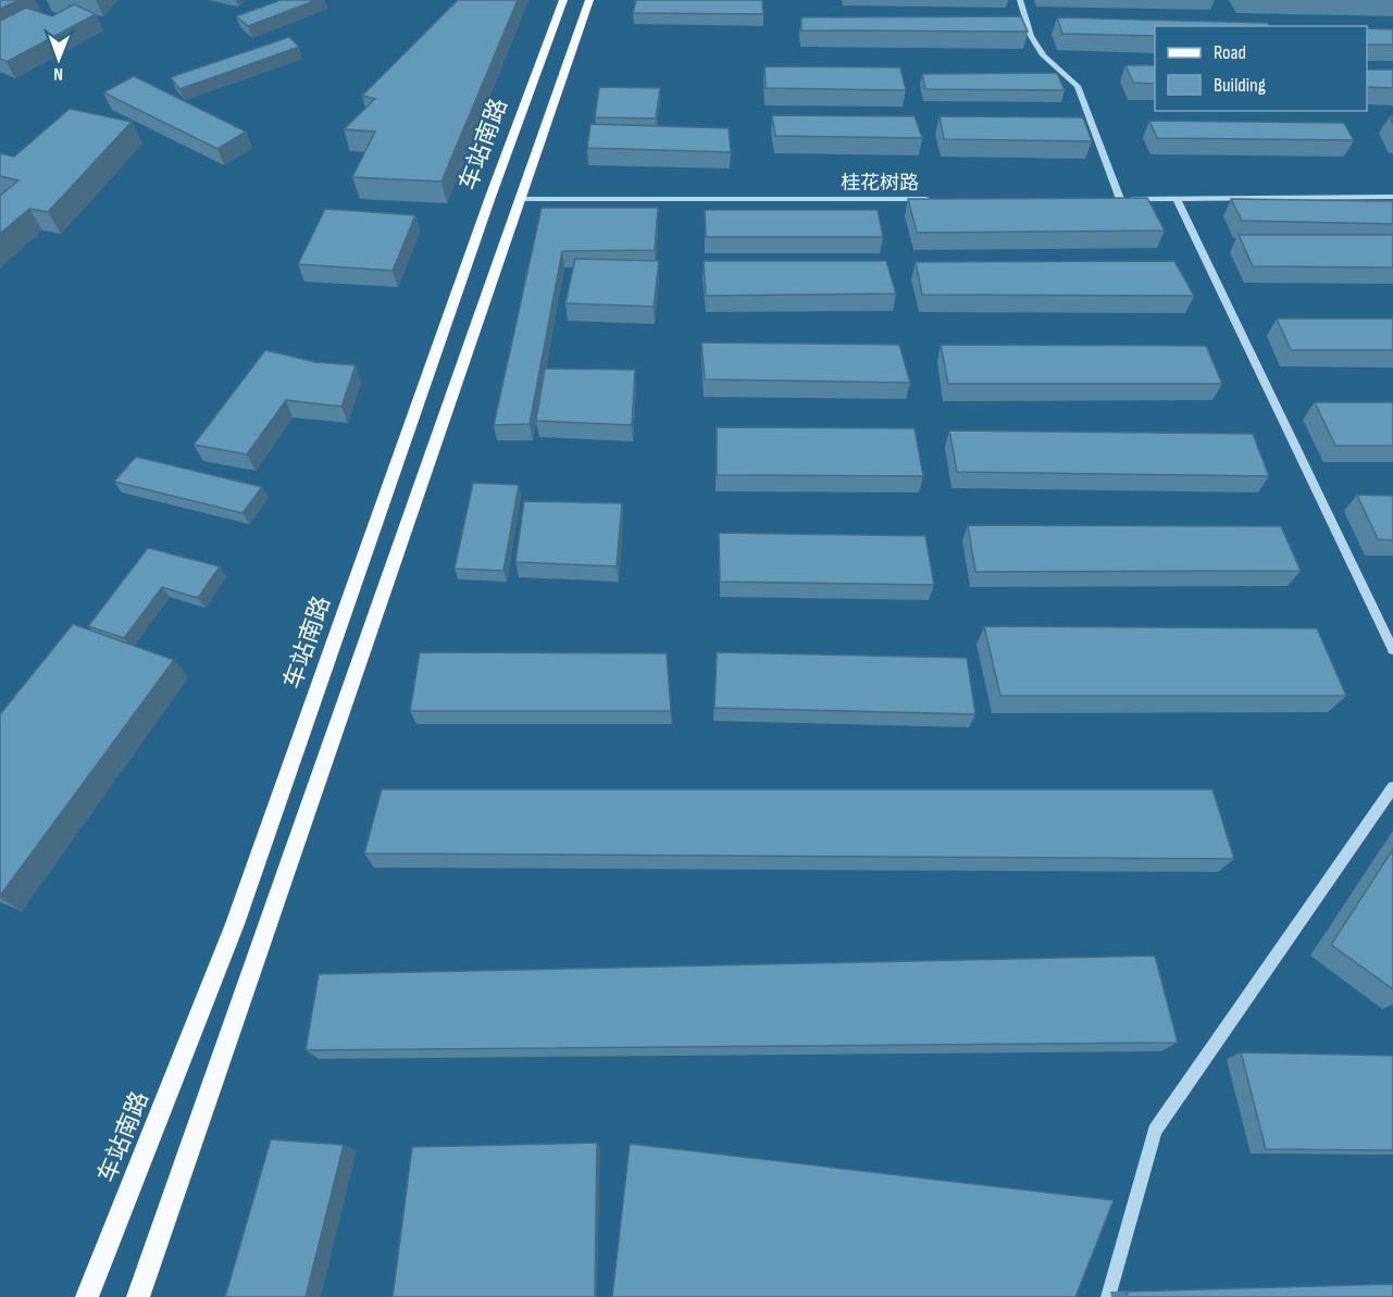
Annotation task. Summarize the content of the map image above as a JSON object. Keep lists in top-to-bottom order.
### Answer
{
  "streets": {
    "main road": ["车站南路"],
    "street": ["桂花树路"]
  },
  "legend": ["Road", "Building"],
  "north": "bottom"
}
